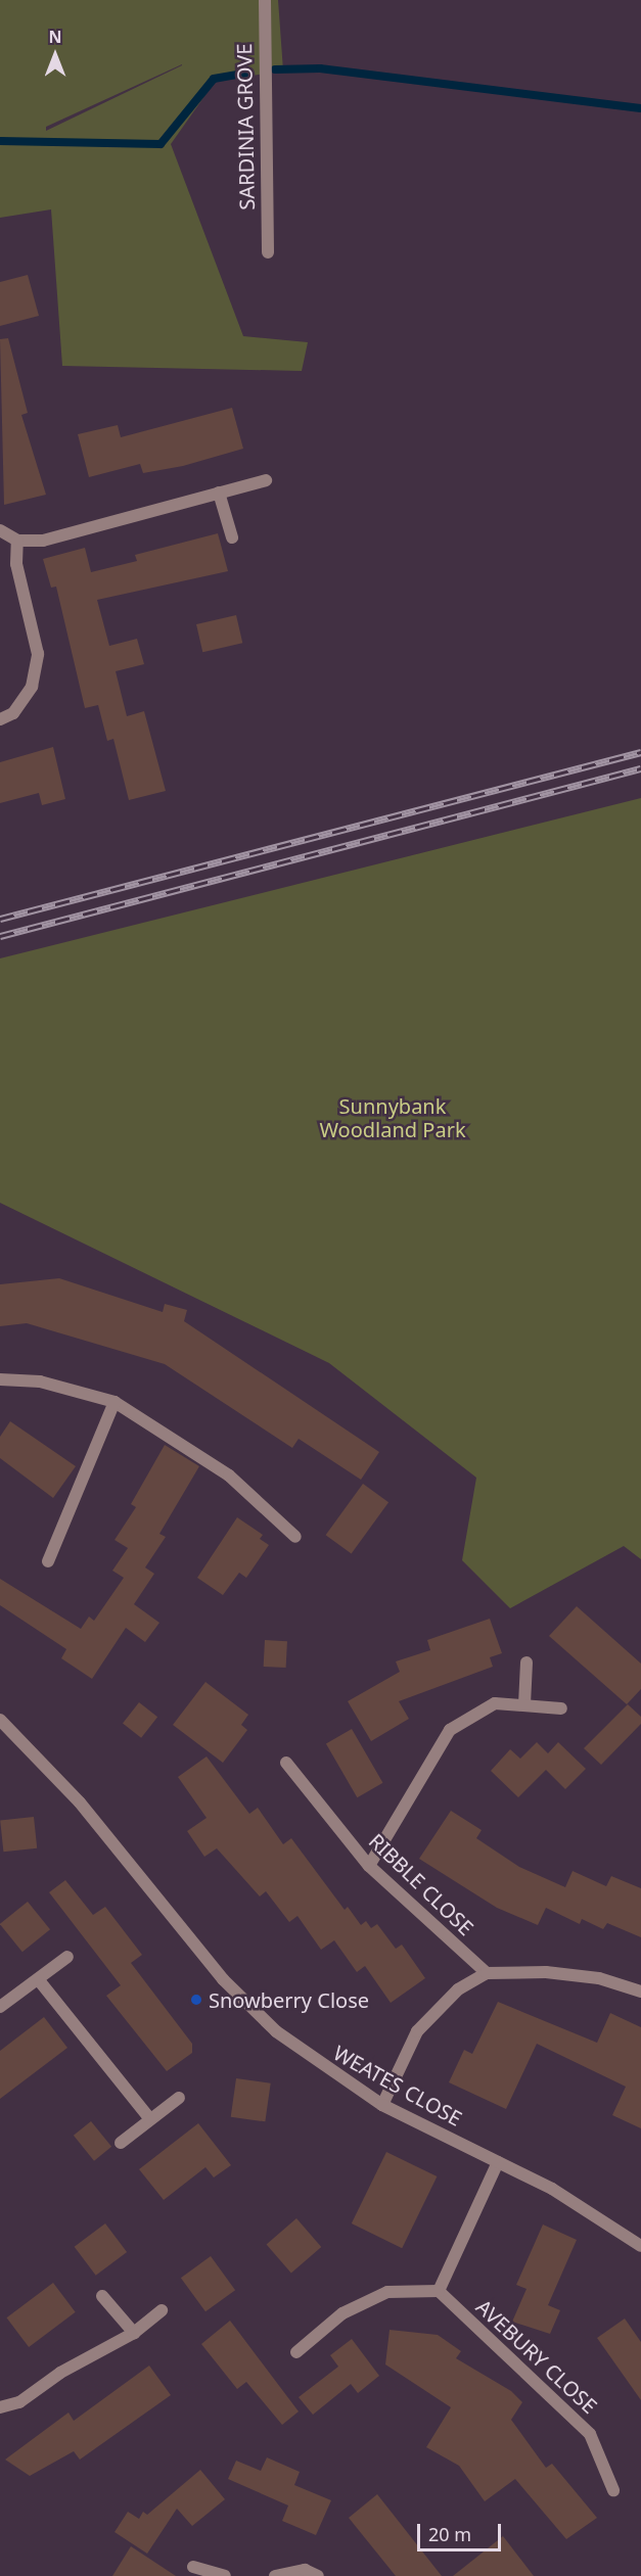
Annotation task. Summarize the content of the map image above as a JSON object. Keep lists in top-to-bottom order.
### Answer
{
  "streets": {
    "street": [
      "SARDINIA GROVE",
      "RIBBLE CLOSE",
      "WEATES CLOSE",
      "AVEBURY CLOSE"
    ]
  },
  "parks": ["Sunnybank Woodland Park"],
  "places": ["Snowberry Close"],
  "scale_bar": "20 m",
  "north": "top"
}
